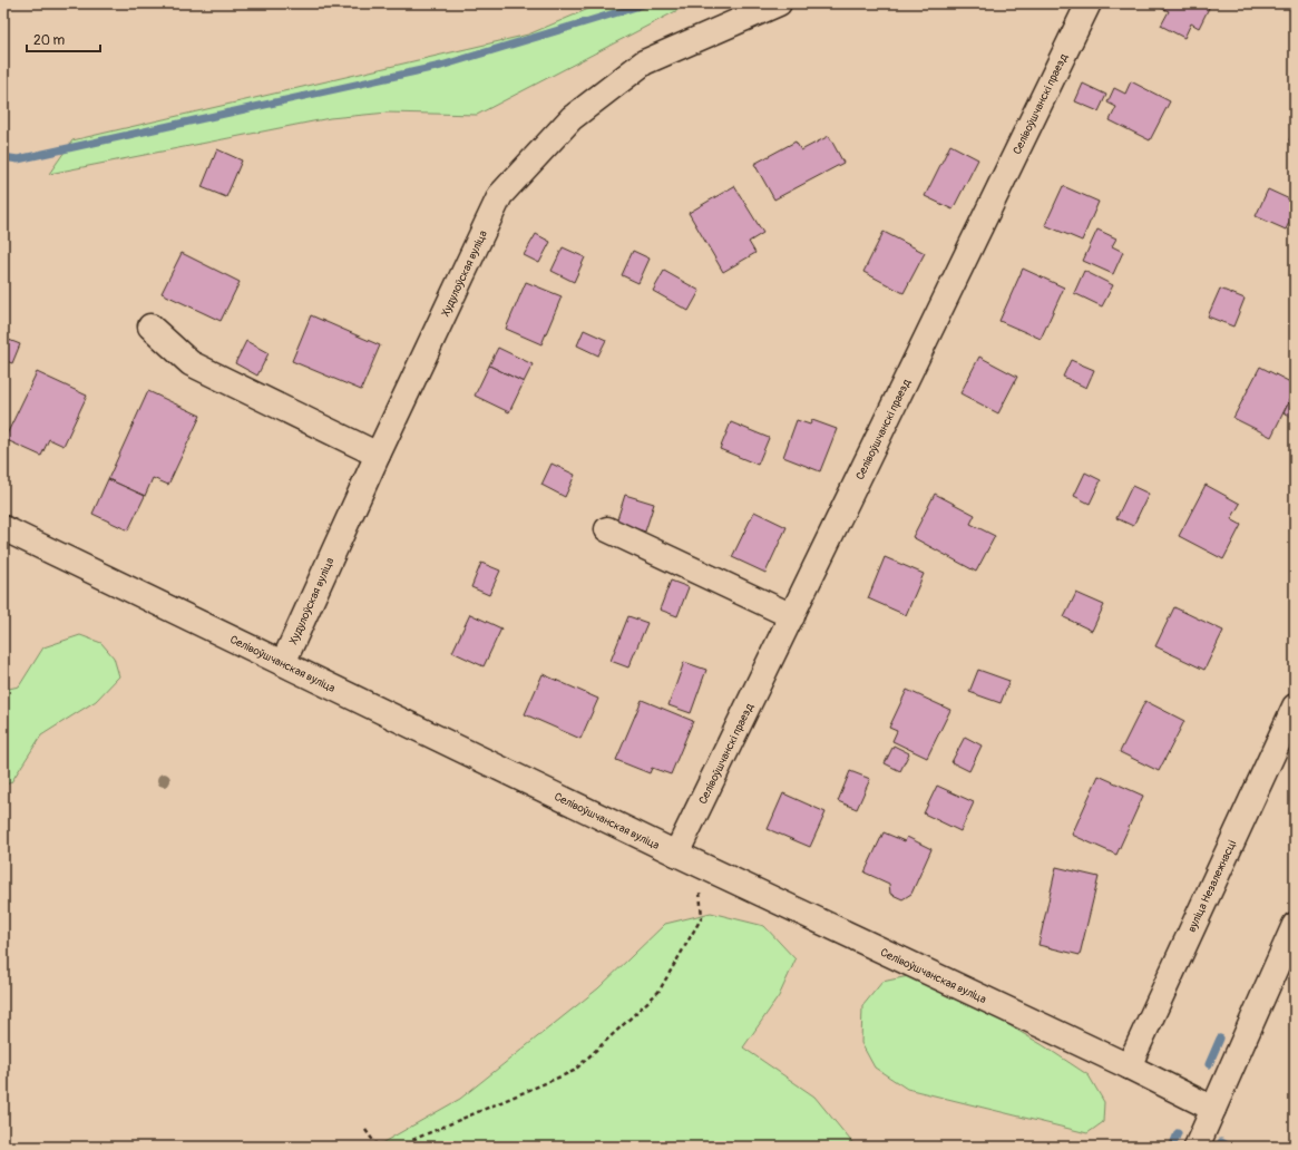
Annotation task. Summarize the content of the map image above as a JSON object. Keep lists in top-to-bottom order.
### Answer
{
  "streets": {
    "street": [
      "Селівоўшчанскі праезд",
      "Худулоўская вуліца",
      "Селівоўшчанская вуліца",
      "вуліца Незалежнасці"
    ]
  },
  "crossings": [
    ["Селівоўшчанскі праезд", "Селівоўшчанская вуліца"],
    ["Худулоўская вуліца", "Селівоўшчанская вуліца"],
    ["Селівоўшчанская вуліца", "вуліца Незалежнасці"]
  ],
  "scale_bar": "20 m"
}
